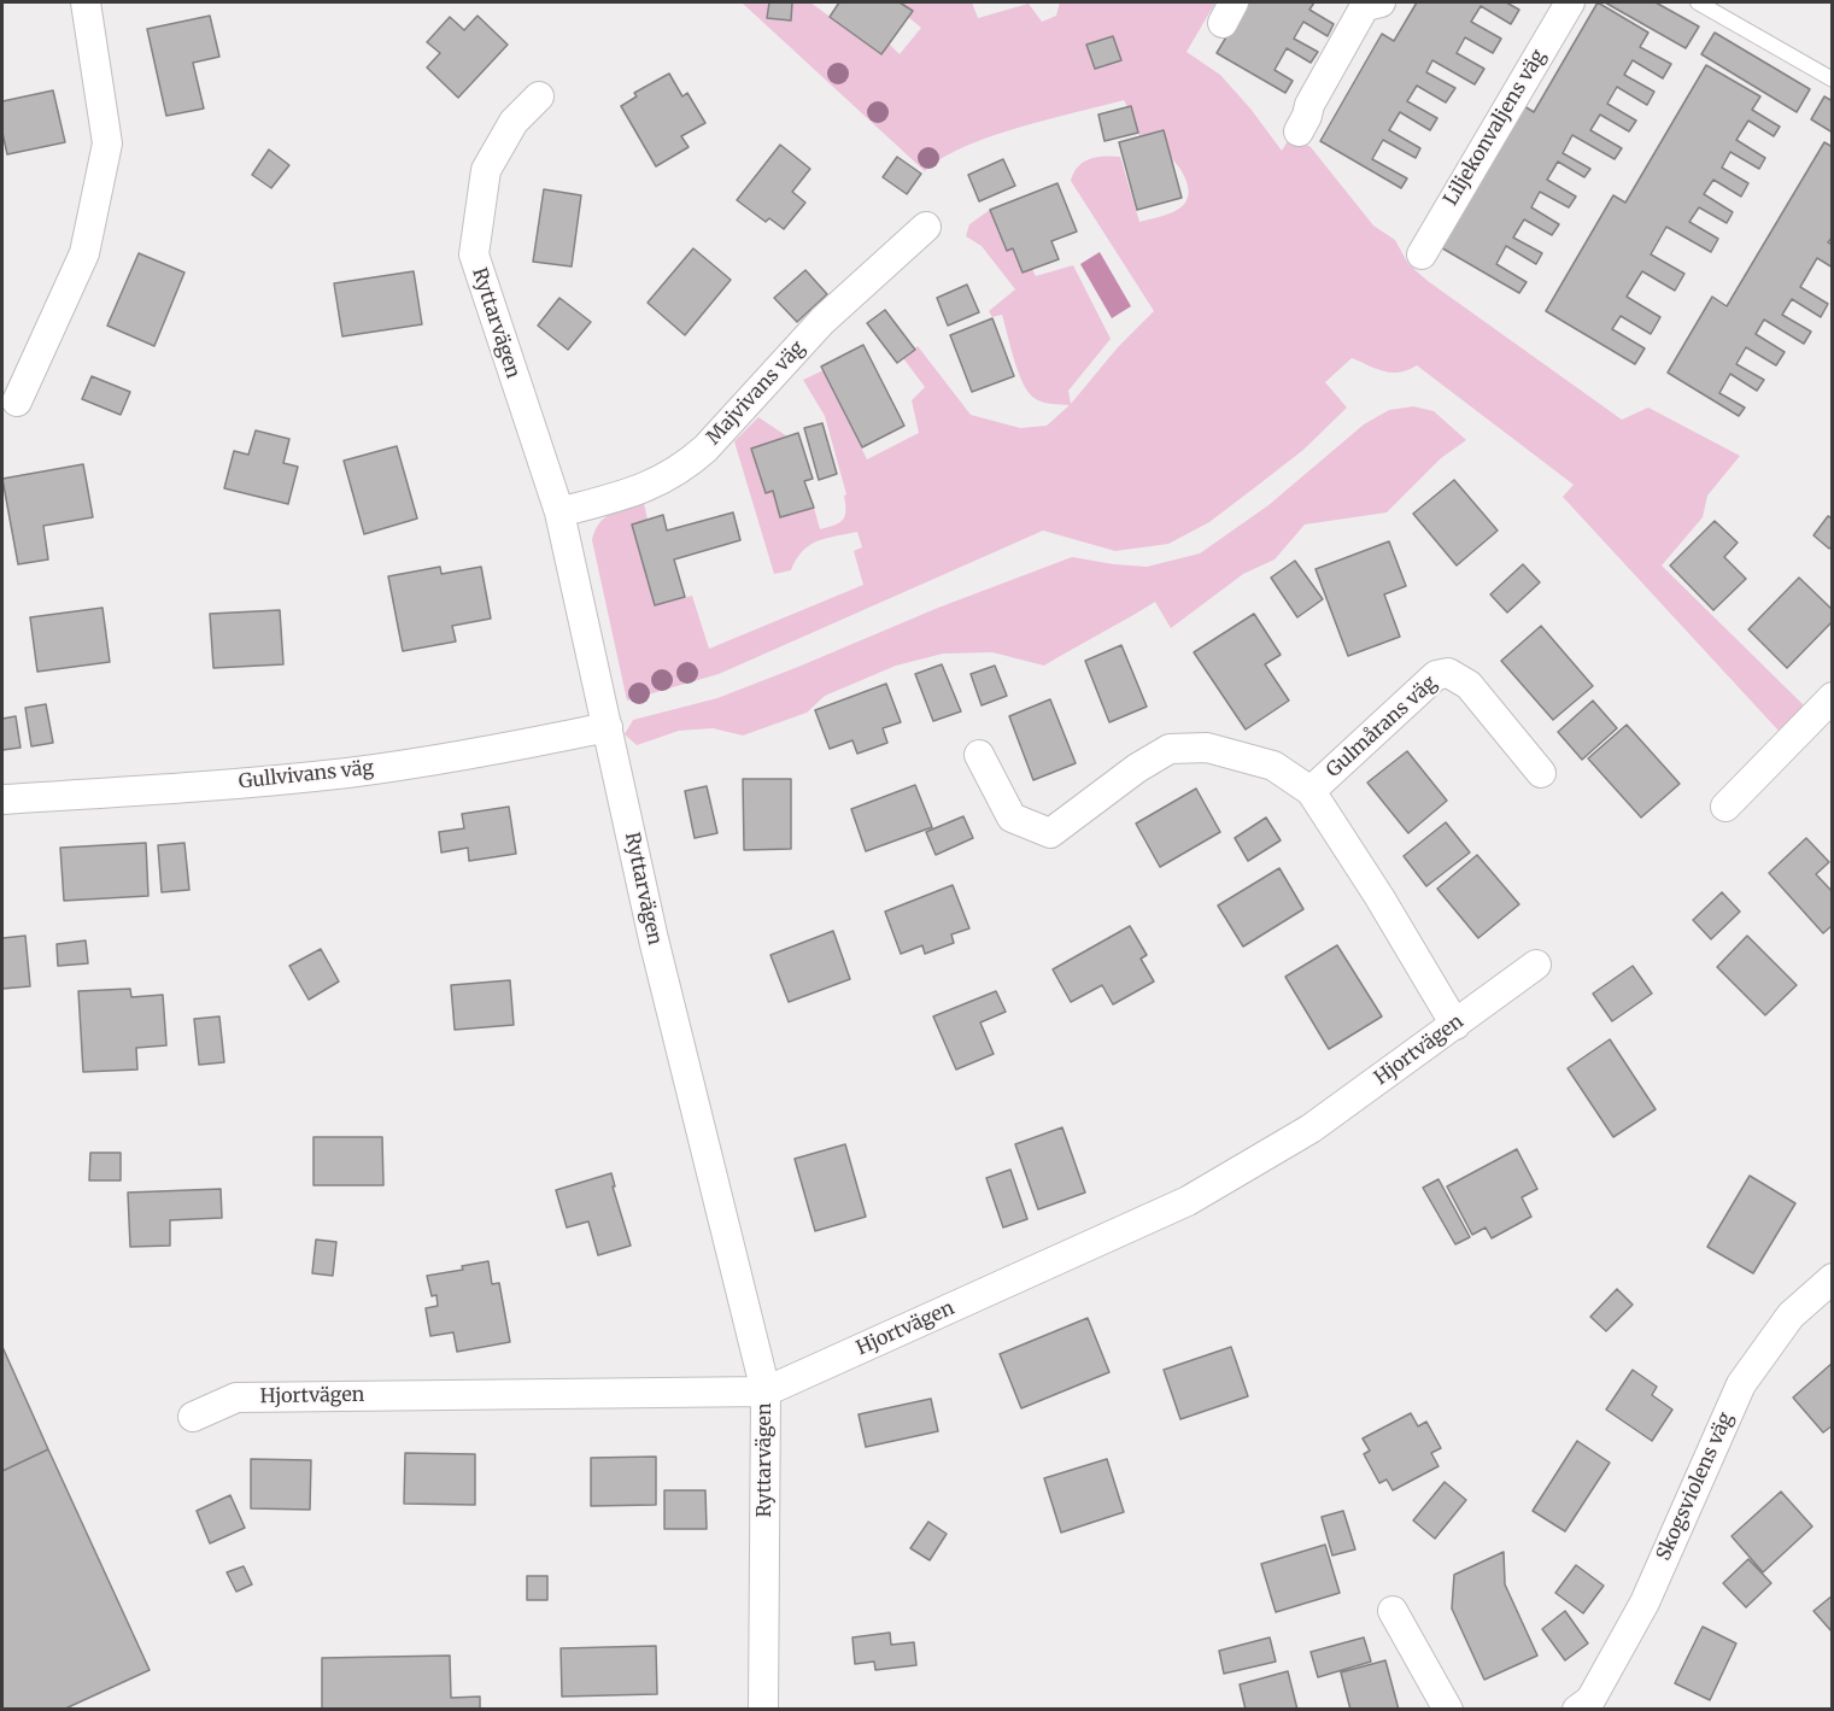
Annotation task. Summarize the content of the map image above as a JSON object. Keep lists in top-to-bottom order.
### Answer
{
  "streets": {
    "street": [
      "Liljekonvaljens väg",
      "Ryttarvägen",
      "Majvivans väg",
      "Gulmårans väg",
      "Gullvivans väg",
      "Hjortvägen",
      "Skogsviolens väg"
    ]
  },
  "crossings": [
    ["Ryttarvägen", "Majvivans väg"],
    ["Ryttarvägen", "Gullvivans väg"],
    ["Ryttarvägen", "Hjortvägen"],
    ["Gulmårans väg", "Hjortvägen"]
  ]
}
